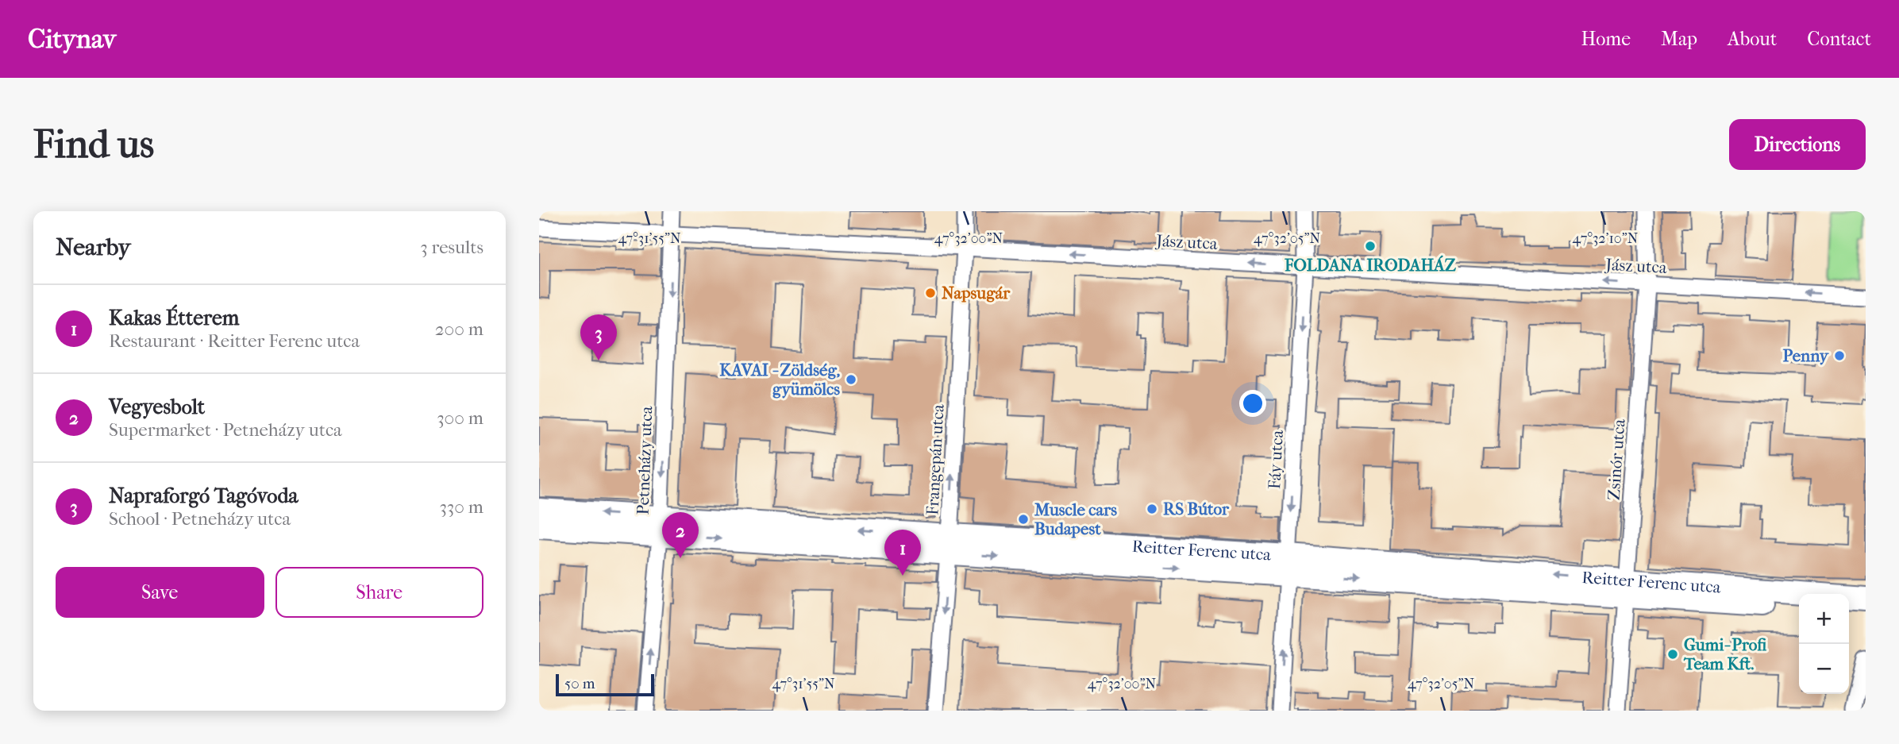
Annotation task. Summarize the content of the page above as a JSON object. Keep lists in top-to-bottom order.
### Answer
{
  "streets": {
    "street": [
      "Jász utca",
      "Frangepán utca",
      "Fáy utca",
      "Zsinór utca",
      "Petneházy utca",
      "Reitter Ferenc utca"
    ]
  },
  "crossings": [
    ["Jász utca", "Frangepán utca"],
    ["Jász utca", "Fáy utca"],
    ["Jász utca", "Zsinór utca"],
    ["Jász utca", "Petneházy utca"],
    ["Frangepán utca", "Reitter Ferenc utca"],
    ["Fáy utca", "Reitter Ferenc utca"],
    ["Zsinór utca", "Reitter Ferenc utca"],
    ["Petneházy utca", "Reitter Ferenc utca"]
  ],
  "one_way": ["Jász utca"],
  "places": [
    "FOLDANA IRODAHÁZ",
    "Napsugár",
    "Penny",
    "KAVAI - Zöldség, gyümölcs",
    "RS Bútor",
    "Muscle cars Budapest",
    "Gumi- Profi Team Kft."
  ],
  "scale_bar": "50 m",
  "page": {
    "header": "Citynav",
    "nav": [
      "Home",
      "Map",
      "About",
      "Contact"
    ],
    "buttons": [
      "Directions",
      ["Save", "Share"]
    ],
    "title": "Find us",
    "heading": ["Nearby", "3 results"],
    "list": [
      {
        "mark": "1",
        "name": "Kakas Étterem",
        "note": "Restaurant · Reitter Ferenc utca",
        "value": "200 m"
      },
      {
        "mark": "2",
        "name": "Vegyesbolt",
        "note": "Supermarket · Petneházy utca",
        "value": "300 m"
      },
      {
        "mark": "3",
        "name": "Napraforgó Tagóvoda",
        "note": "School · Petneházy utca",
        "value": "330 m"
      }
    ],
    "pins": ["3", "2", "1"],
    "map_buttons": ["+", "−"],
    "scale": "50 m"
  },
  "coordinates": [
    "47°31'55\"N",
    "47°32'00\"N",
    "47°32'05\"N",
    "47°32'10\"N"
  ]
}
